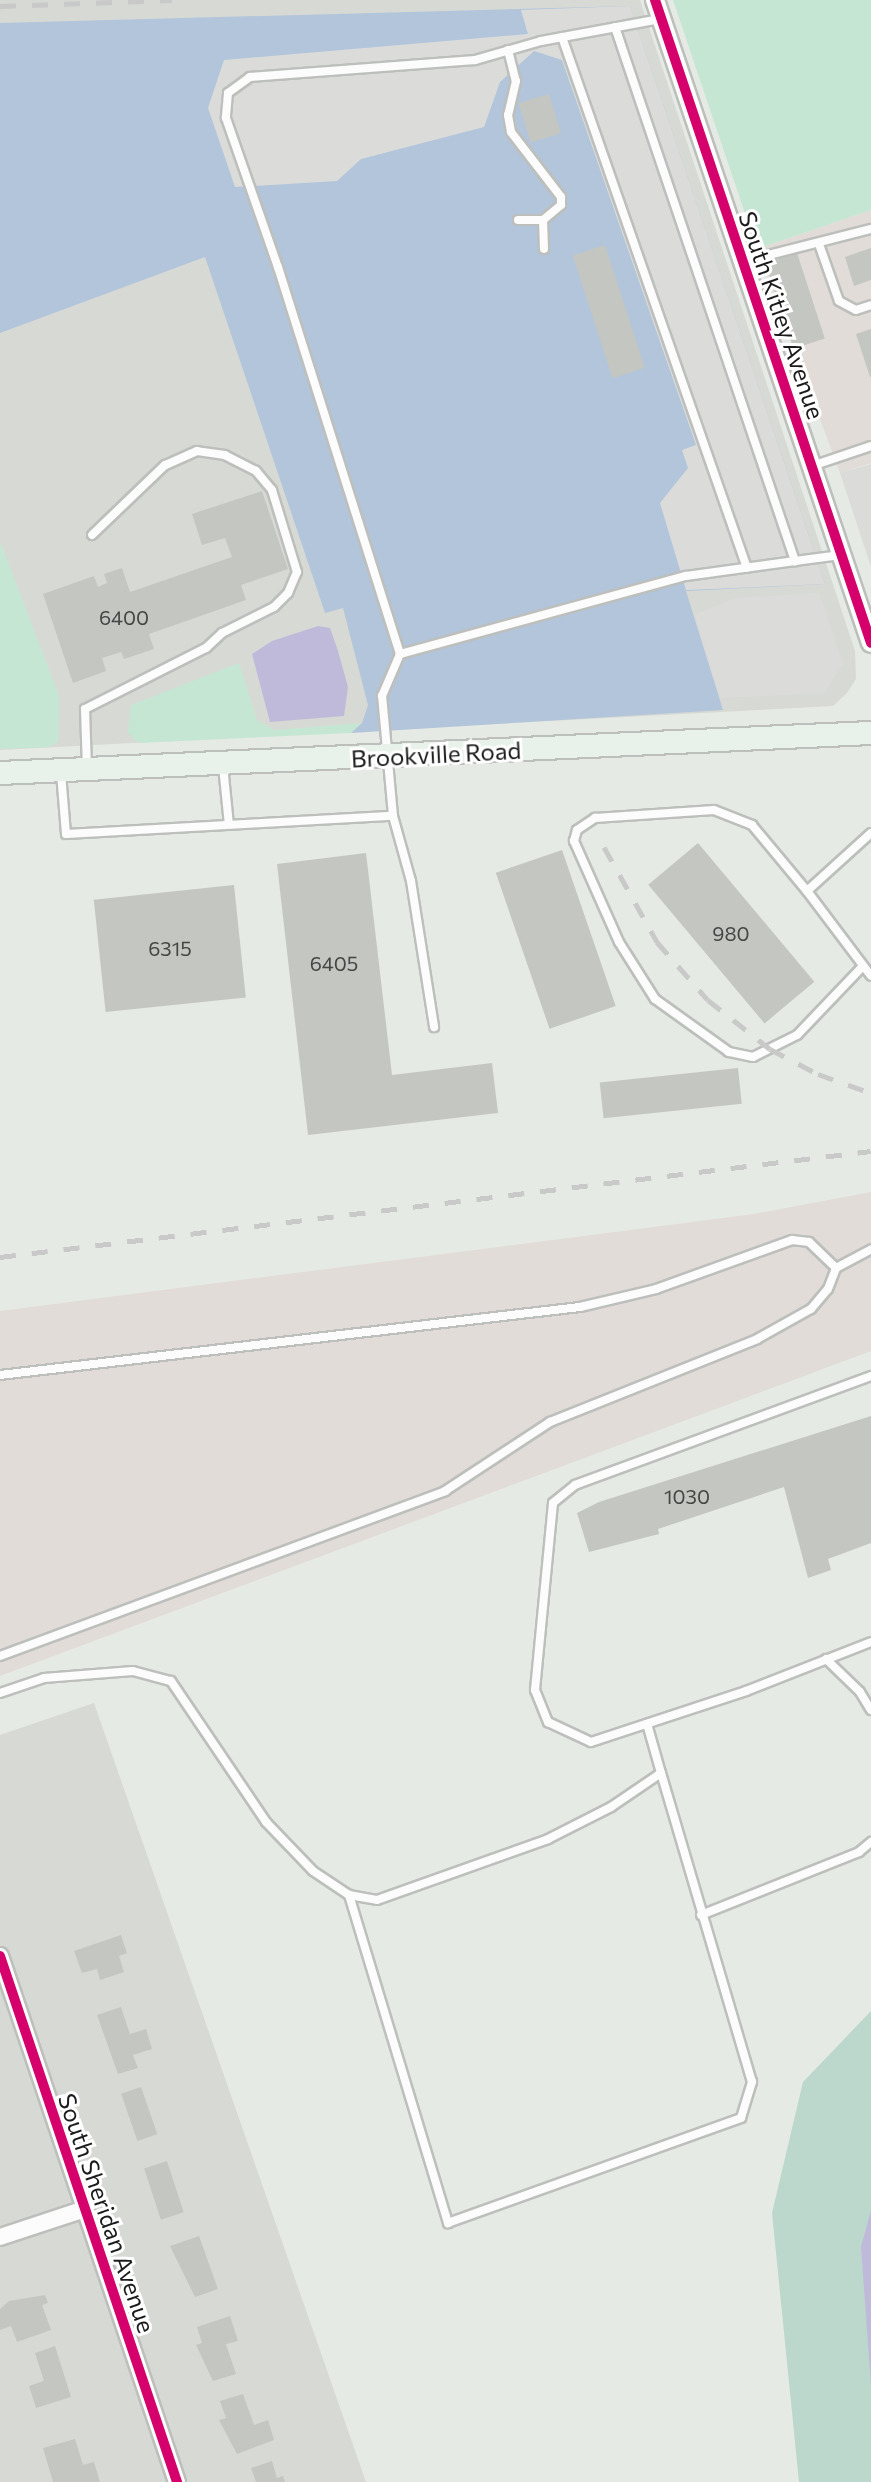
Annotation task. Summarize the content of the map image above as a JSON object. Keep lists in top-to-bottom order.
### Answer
{
  "streets": {
    "main road": ["Brookville Road"],
    "street": ["South Kitley Avenue", "South Sheridan Avenue"]
  },
  "house_numbers": [
    "6400",
    "980",
    "6315",
    "6405",
    "1030"
  ]
}
